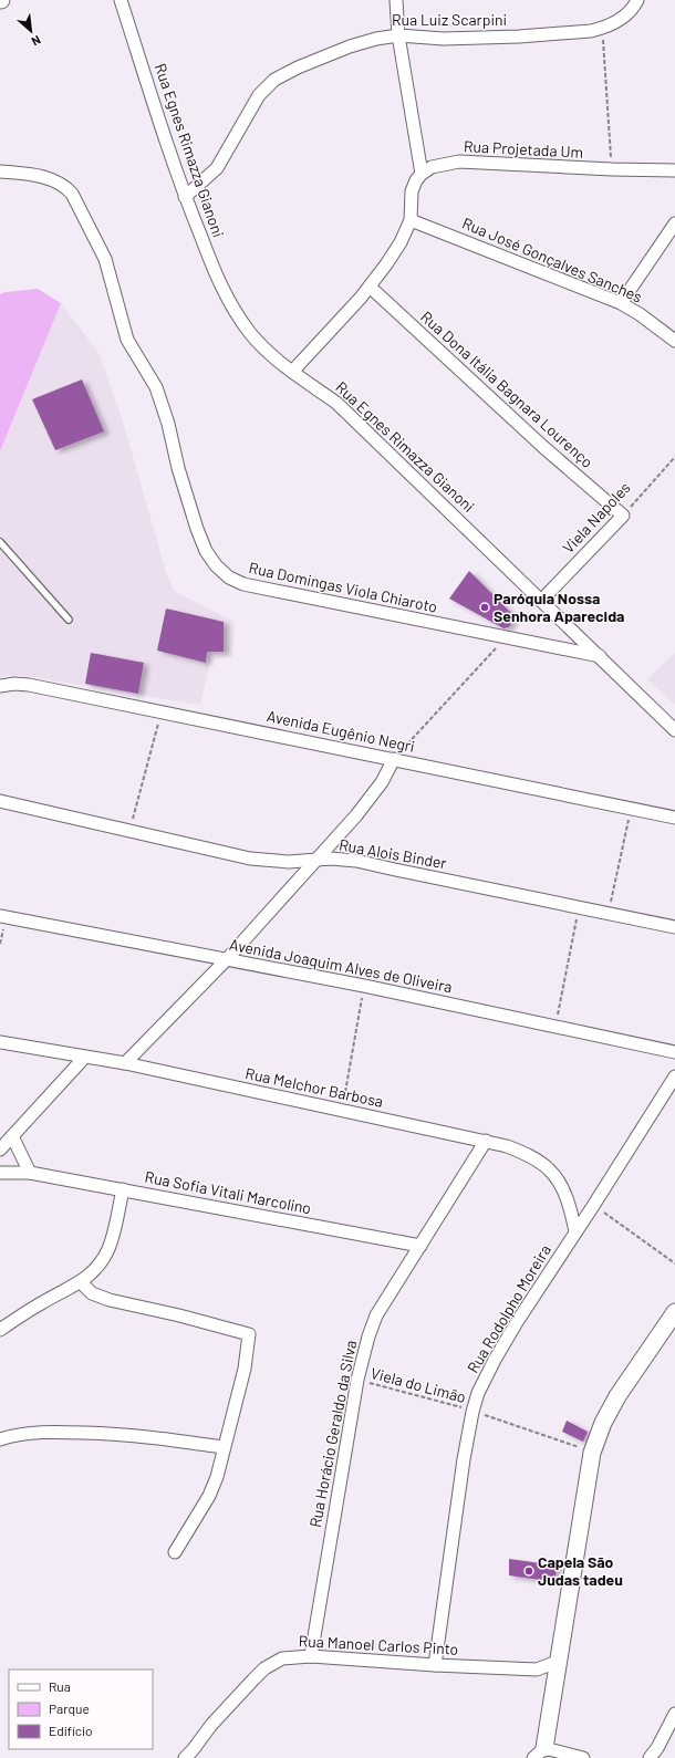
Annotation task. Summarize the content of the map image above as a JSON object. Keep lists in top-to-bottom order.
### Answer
{
  "streets": {
    "street": [
      "Rua Luiz Scarpini",
      "Rua Projetada Um",
      "Rua Egnes Rimazza Gianoni",
      "Rua José Gonçalves Sanches",
      "Rua Dona Itália Bagnara Lourenço",
      "Viela Napoles",
      "Rua Domingas Viola Chiaroto",
      "Avenida Eugênio Negri",
      "Rua Alois Binder",
      "Avenida Joaquim Alves de Oliveira",
      "Rua Melchor Barbosa",
      "Rua Sofia Vitali Marcolino",
      "Rua Rodolpho Moreira",
      "Rua Horácio Geraldo da Silva",
      "Rua Manoel Carlos Pinto"
    ],
    "path": ["Viela do Limão"]
  },
  "crossings": [
    ["Rua Luiz Scarpini", "Rua Egnes Rimazza Gianoni"],
    ["Rua Egnes Rimazza Gianoni", "Viela Napoles"],
    ["Rua Egnes Rimazza Gianoni", "Rua Domingas Viola Chiaroto"],
    ["Rua Dona Itália Bagnara Lourenço", "Viela Napoles"],
    ["Rua Melchor Barbosa", "Rua Rodolpho Moreira"],
    ["Rua Melchor Barbosa", "Rua Horácio Geraldo da Silva"],
    ["Rua Sofia Vitali Marcolino", "Rua Horácio Geraldo da Silva"],
    ["Rua Rodolpho Moreira", "Viela do Limão"],
    ["Rua Rodolpho Moreira", "Rua Manoel Carlos Pinto"],
    ["Viela do Limão", "Rua Horácio Geraldo da Silva"],
    ["Rua Horácio Geraldo da Silva", "Rua Manoel Carlos Pinto"]
  ],
  "places": ["Paróquia Nossa Senhora Aparecida", "Capela São Judas tadeu"],
  "legend": ["Rua", "Parque", "Edifício"],
  "north": "bottom right"
}
